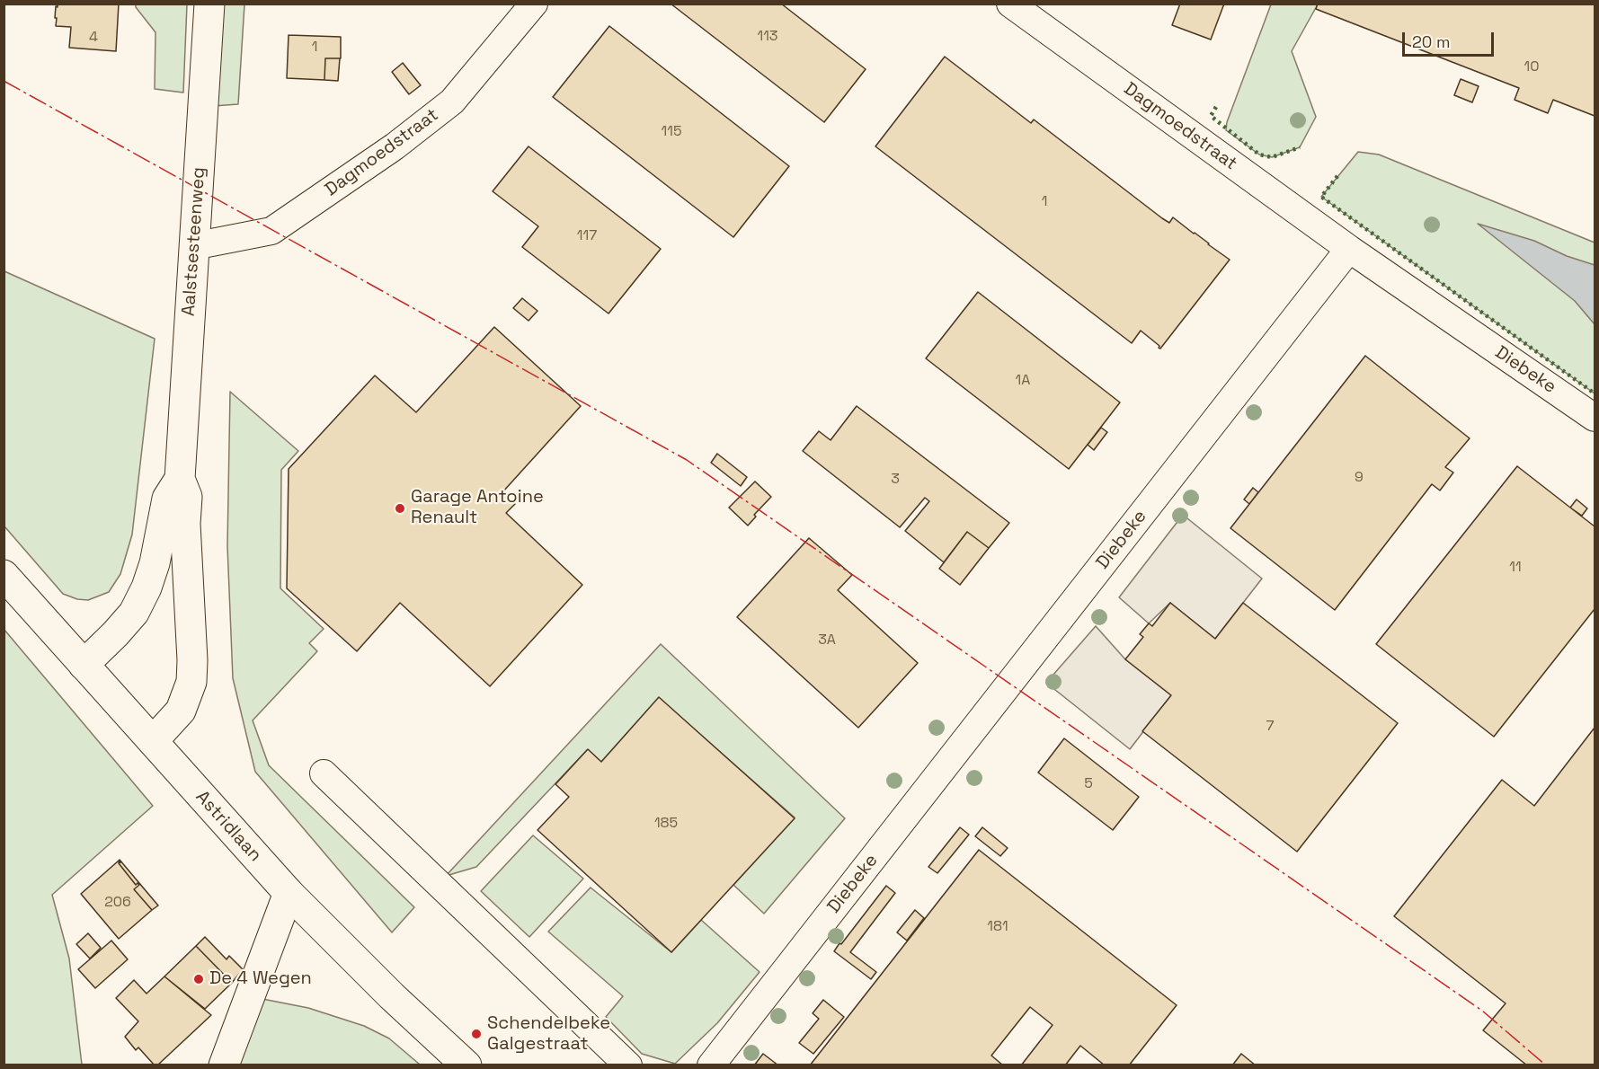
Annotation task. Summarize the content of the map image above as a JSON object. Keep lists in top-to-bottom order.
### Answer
{
  "streets": {
    "main road": ["Aalstsesteenweg", "Astridlaan"],
    "street": ["Dagmoedstraat", "Diebeke"]
  },
  "crossings": [
    ["Dagmoedstraat", "Aalstsesteenweg"],
    ["Dagmoedstraat", "Diebeke"],
    ["Aalstsesteenweg", "Astridlaan"]
  ],
  "places": ["Garage Antoine Renault", "De 4 Wegen", "Schendelbeke Galgestraat"],
  "house_numbers": [
    "113",
    "4",
    "1",
    "10",
    "115",
    "1",
    "117",
    "1A",
    "9",
    "3",
    "11",
    "3A",
    "7",
    "5",
    "185",
    "206",
    "181"
  ],
  "scale_bar": "20 m"
}
